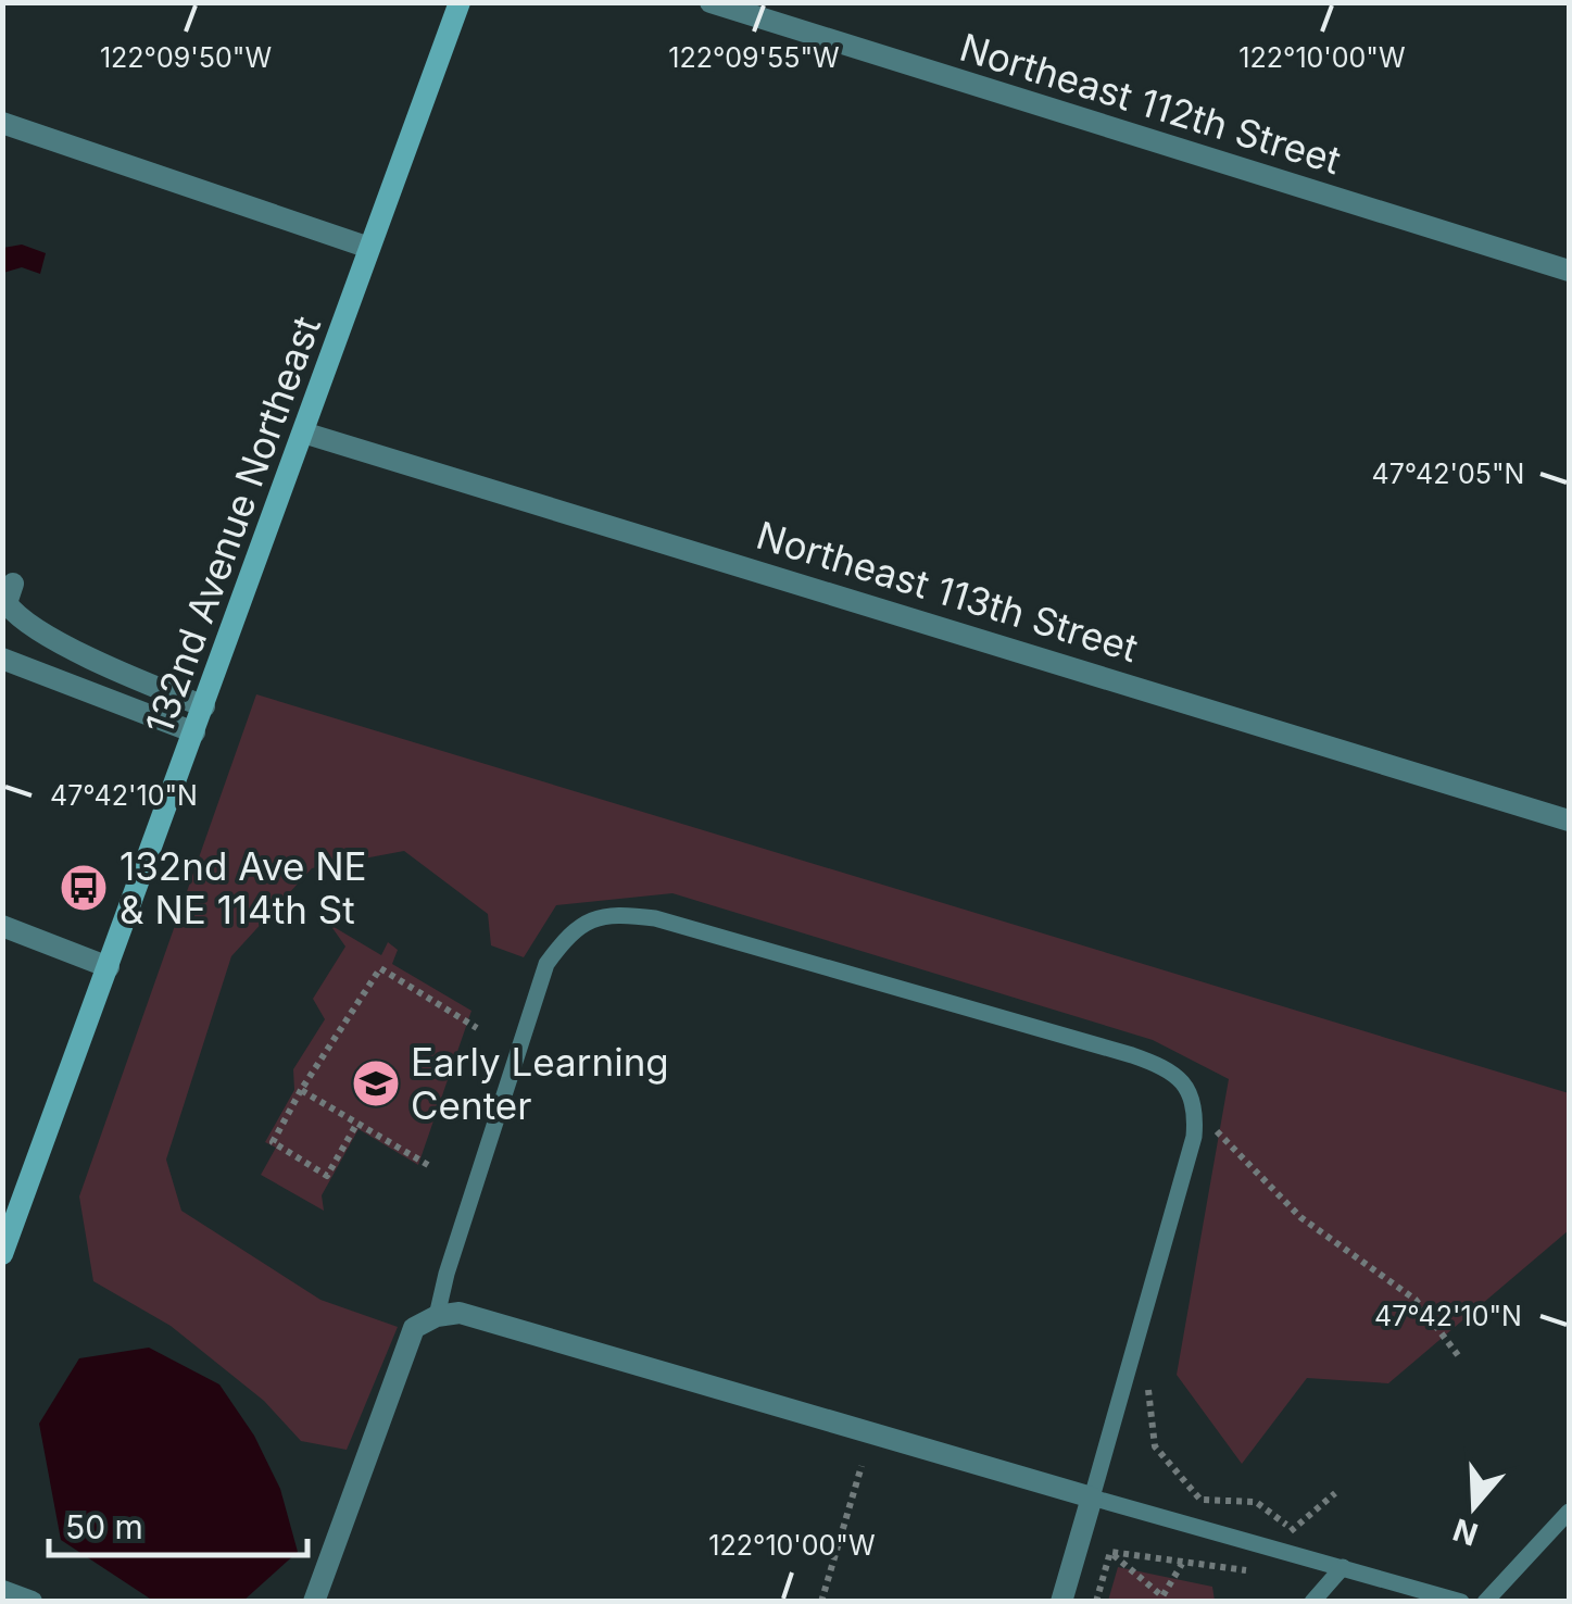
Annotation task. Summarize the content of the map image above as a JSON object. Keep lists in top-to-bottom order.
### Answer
{
  "streets": {
    "street": ["Northeast 112th Street", "132nd Avenue Northeast", "Northeast 113th Street"]
  },
  "crossings": [
    ["132nd Avenue Northeast", "Northeast 113th Street"]
  ],
  "places": {
    "bus stop": ["132nd Ave NE & NE 114th St"],
    "school or university": ["Early Learning Center"]
  },
  "scale_bar": "50 m",
  "north": "bottom",
  "coordinates": [
    "122°09'50\"W",
    "122°09'55\"W",
    "122°10'00\"W",
    "47°42'05\"N",
    "47°42'10\"N"
  ]
}
